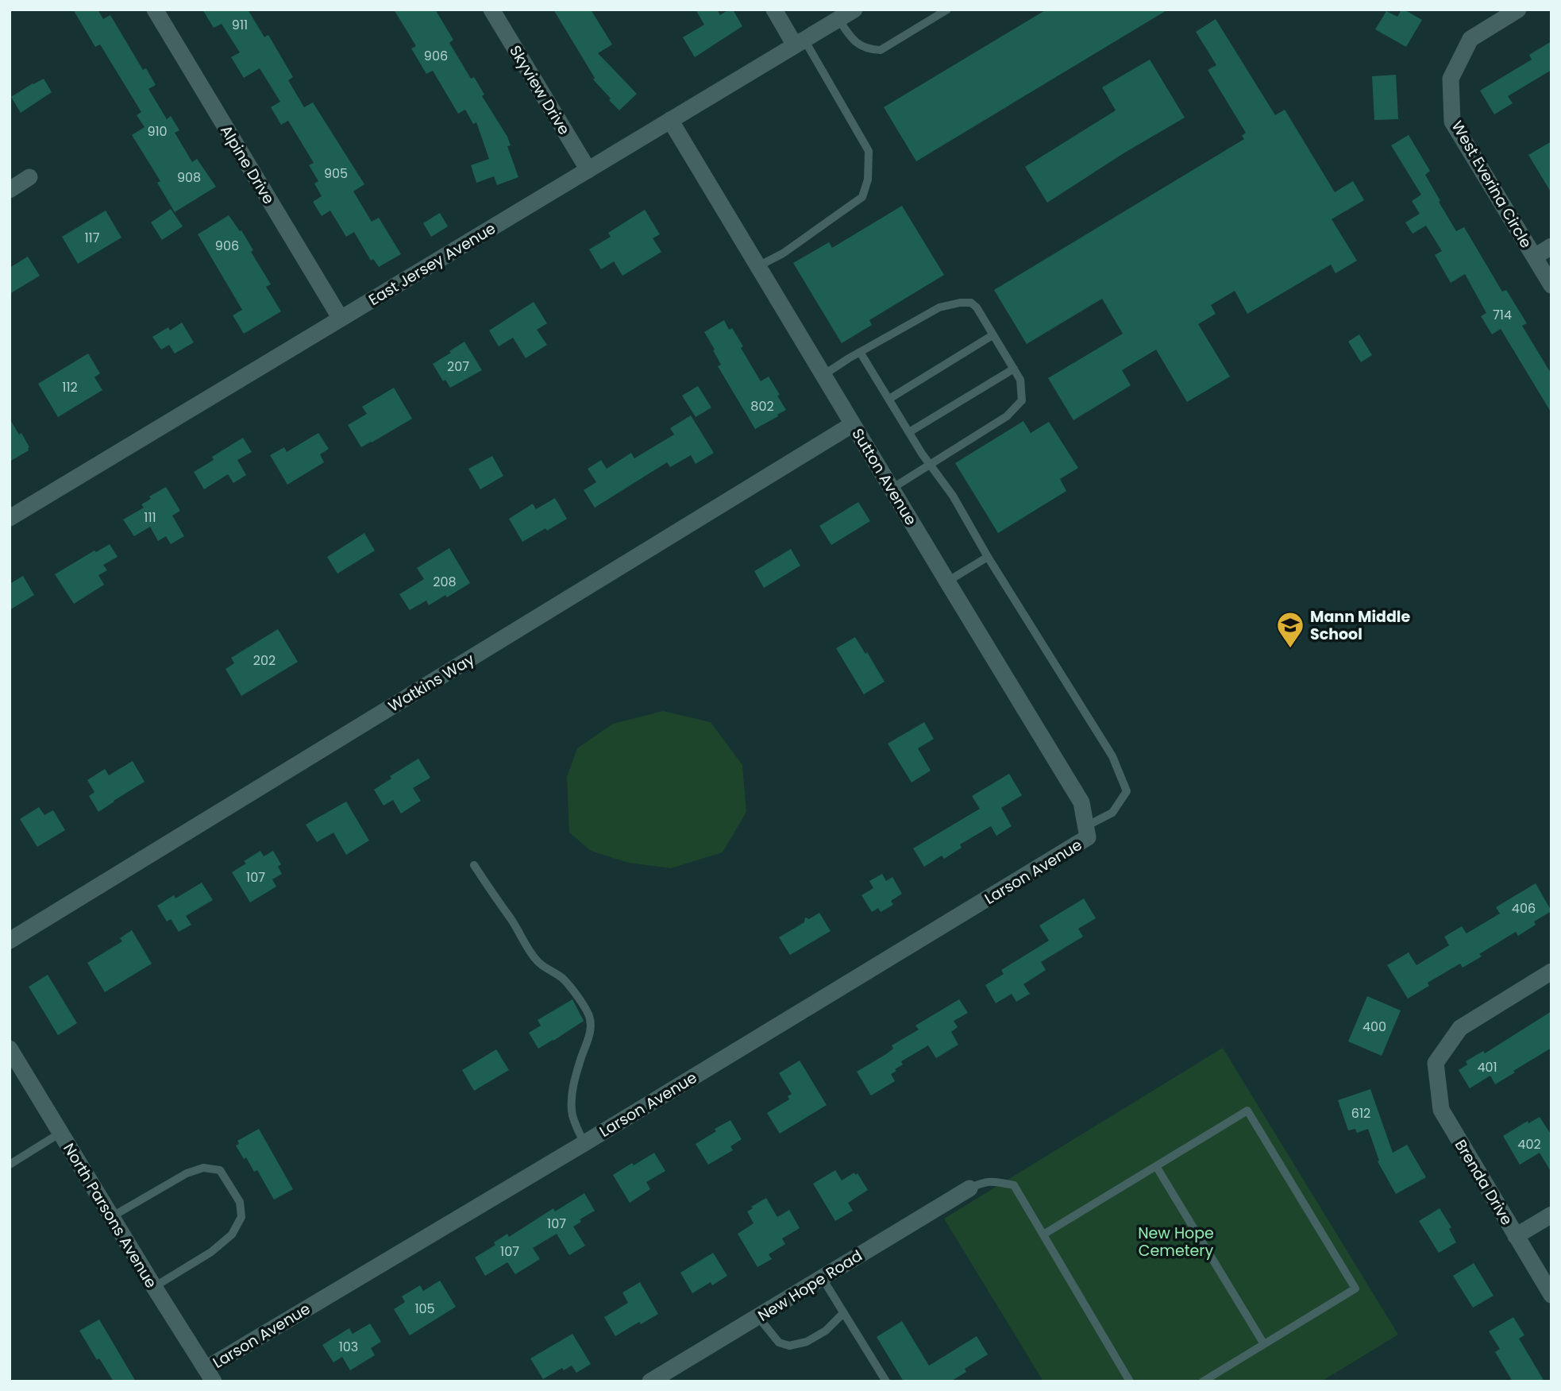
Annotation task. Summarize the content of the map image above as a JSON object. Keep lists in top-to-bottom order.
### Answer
{
  "streets": {
    "street": [
      "Skyview Drive",
      "Alpine Drive",
      "West Everina Circle",
      "East Jersey Avenue",
      "Sutton Avenue",
      "Watkins Way",
      "Larson Avenue",
      "Brenda Drive",
      "North Parsons Avenue",
      "New Hope Road"
    ]
  },
  "crossings": [
    ["Skyview Drive", "East Jersey Avenue"],
    ["Alpine Drive", "East Jersey Avenue"],
    ["East Jersey Avenue", "Sutton Avenue"],
    ["Sutton Avenue", "Watkins Way"],
    ["Sutton Avenue", "Larson Avenue"],
    ["Larson Avenue", "North Parsons Avenue"]
  ],
  "parks": ["New Hope Cemetery"],
  "places": {
    "school or university": ["Mann Middle School"]
  },
  "house_numbers": [
    "911",
    "906",
    "910",
    "905",
    "908",
    "117",
    "906",
    "714",
    "207",
    "112",
    "802",
    "111",
    "208",
    "202",
    "107",
    "406",
    "400",
    "401",
    "612",
    "402",
    "107",
    "107",
    "105",
    "103"
  ]
}
